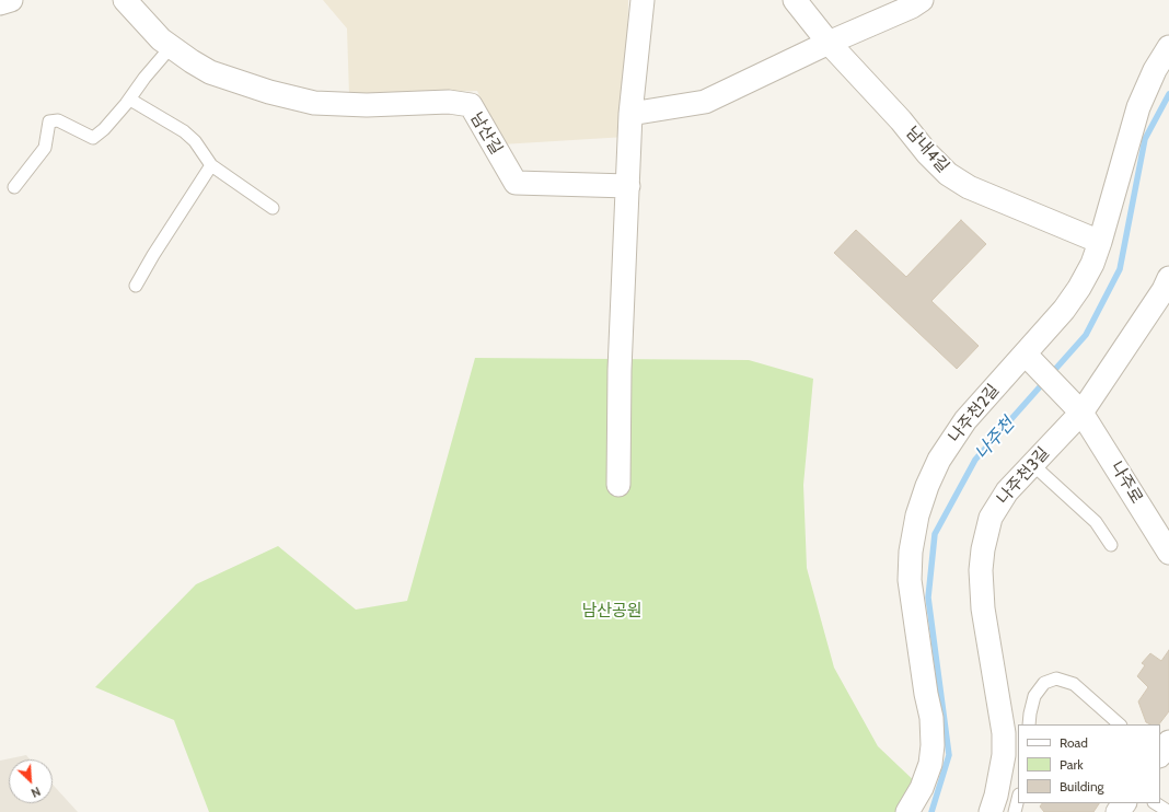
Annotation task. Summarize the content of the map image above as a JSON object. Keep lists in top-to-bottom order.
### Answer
{
  "streets": {
    "street": [
      "남산길",
      "남내4길",
      "나주천2길",
      "나주천3길",
      "나주로"
    ]
  },
  "crossings": [
    ["남내4길", "나주천2길"],
    ["나주천2길", "나주로"],
    ["나주천3길", "나주로"]
  ],
  "water": ["나주천"],
  "parks": ["남산공원"],
  "legend": ["Road", "Park", "Building"],
  "north": "bottom right"
}
